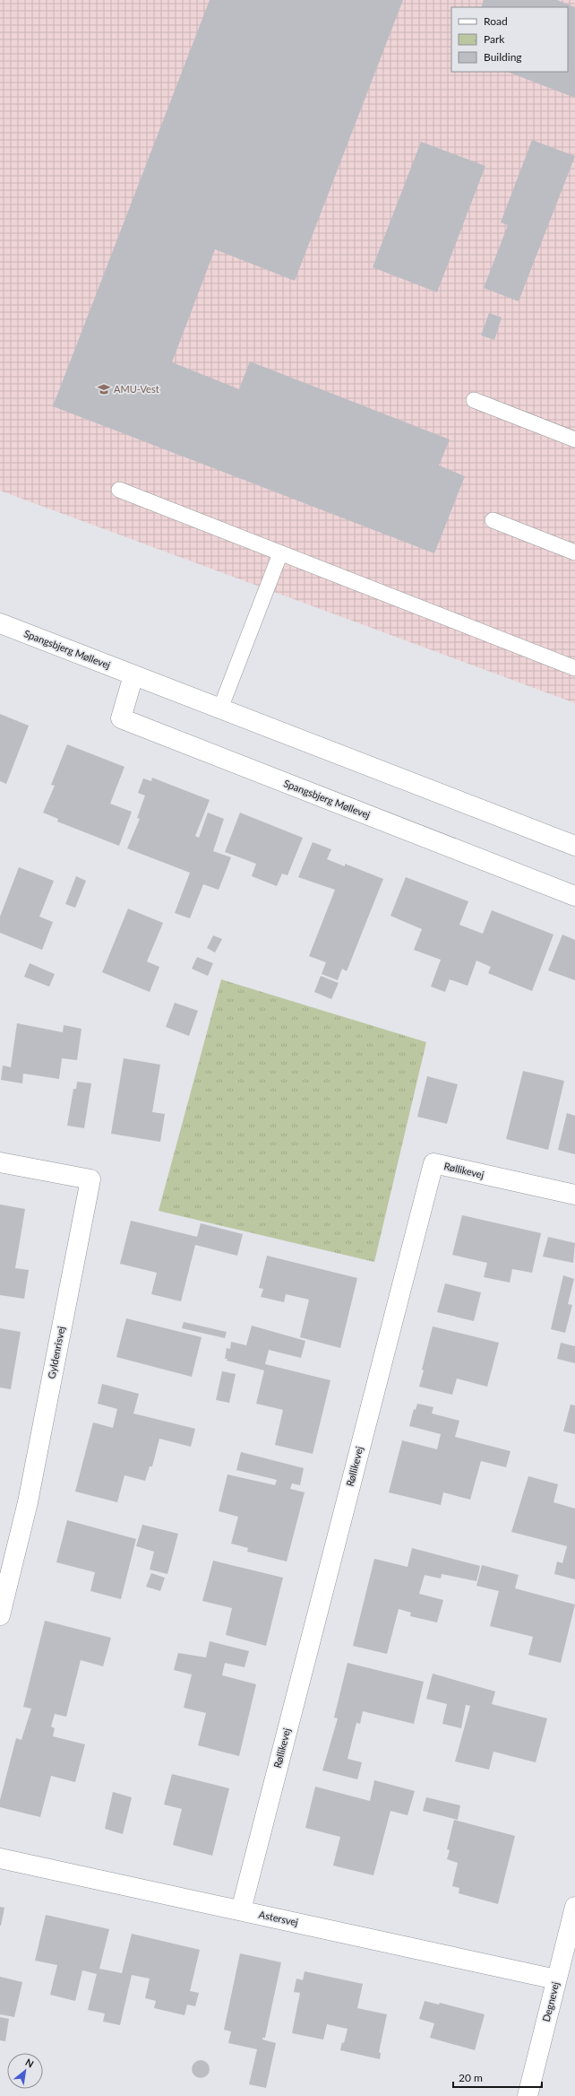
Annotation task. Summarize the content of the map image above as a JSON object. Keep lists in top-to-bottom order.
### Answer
{
  "streets": {
    "street": [
      "Spangsbjerg Møllevej",
      "Røllikevej",
      "Gyldenrisvej",
      "Astersvej",
      "Degnevej"
    ]
  },
  "crossings": [
    ["Røllikevej", "Astersvej"],
    ["Astersvej", "Degnevej"]
  ],
  "places": {
    "school or university": ["AMU-Vest"]
  },
  "legend": ["Road", "Park", "Building"],
  "scale_bar": "20 m",
  "north": "top right"
}
